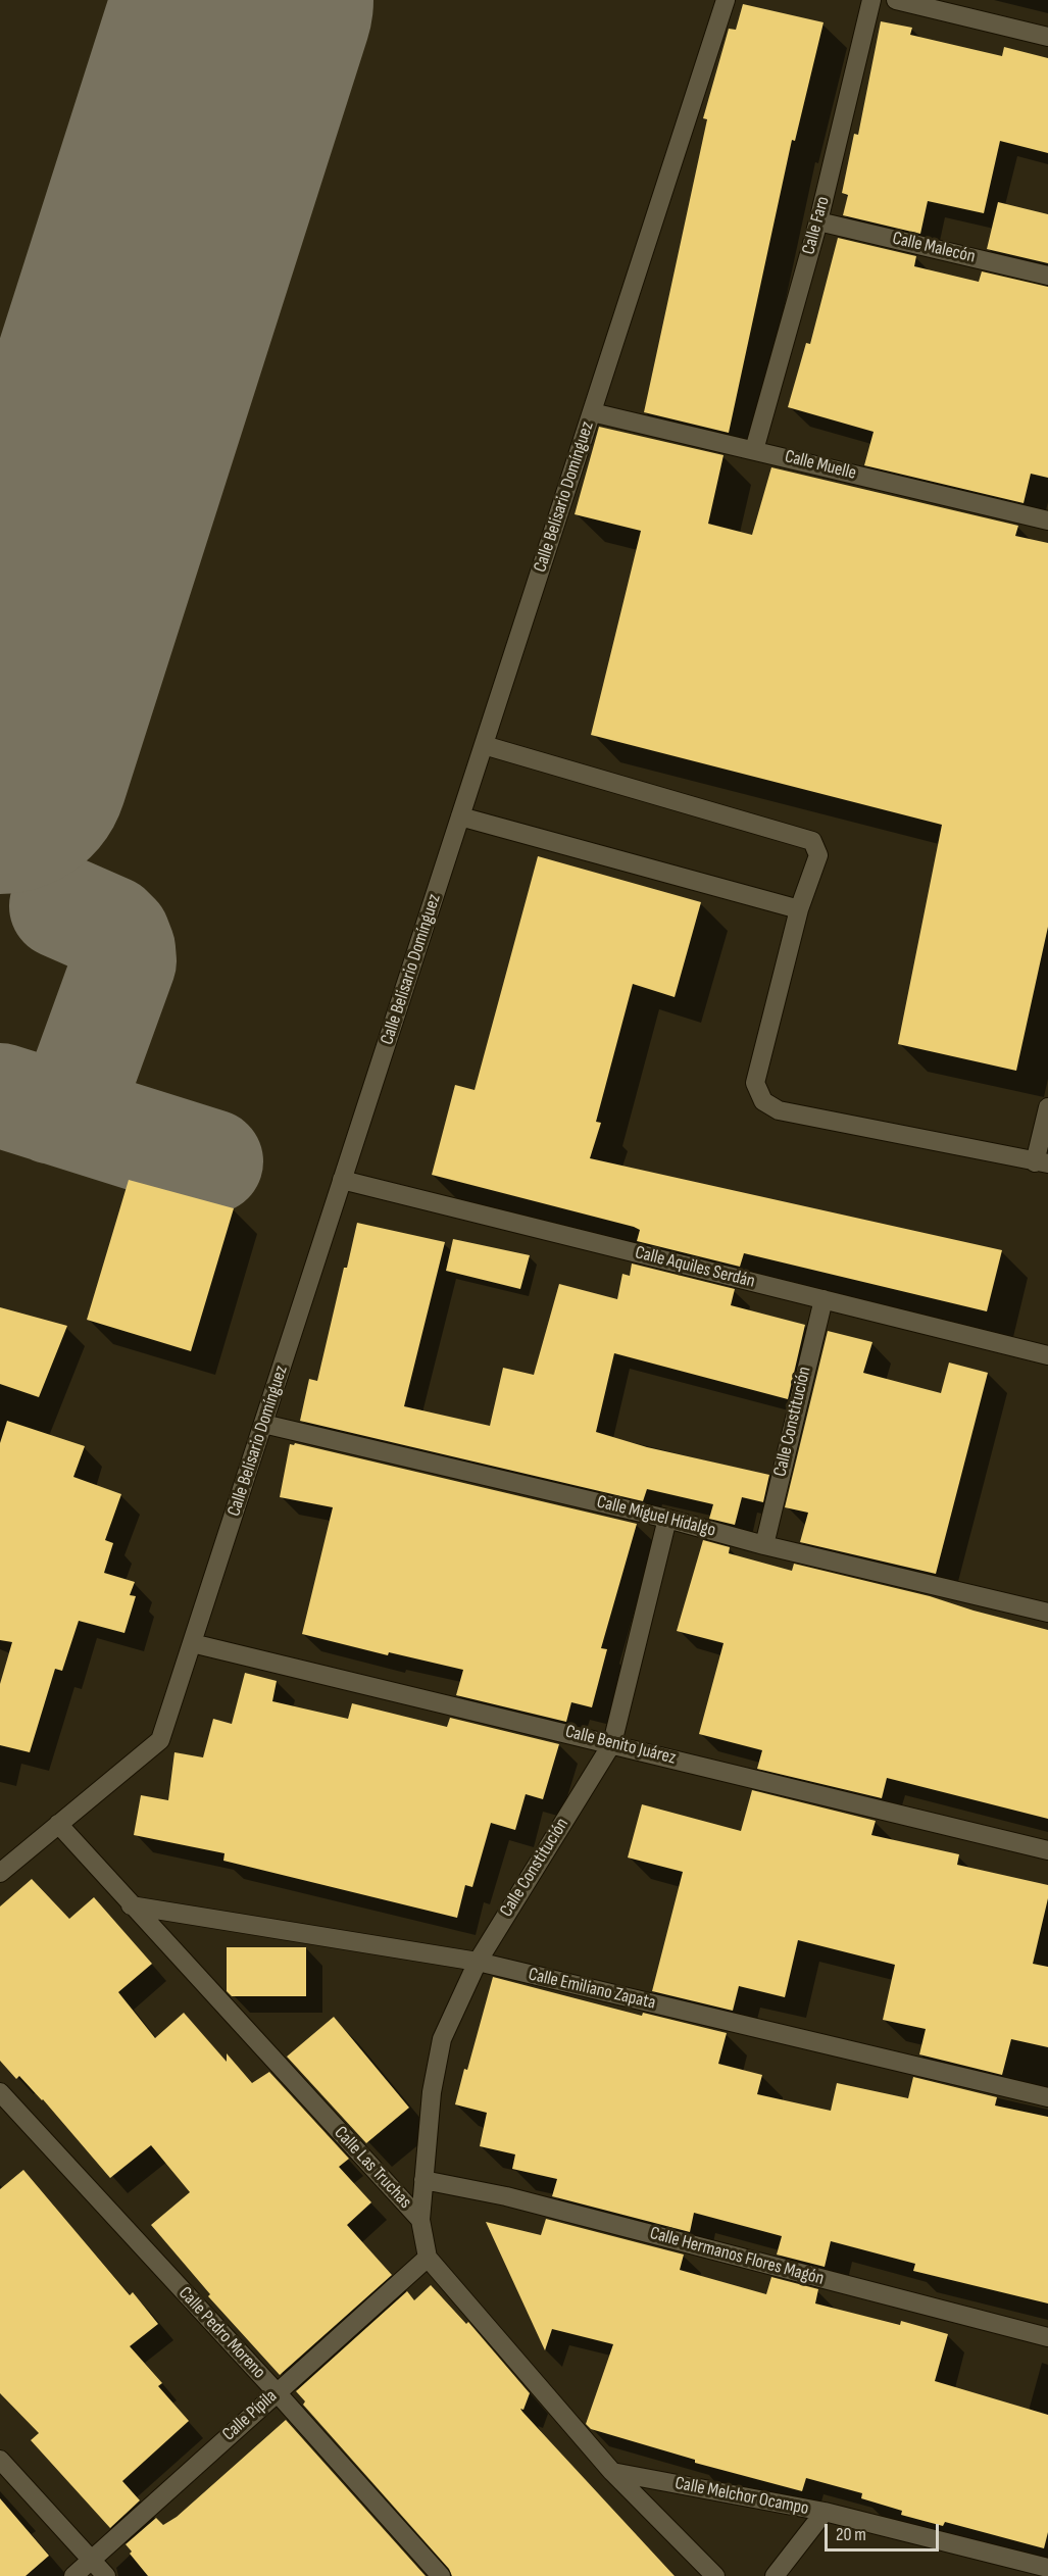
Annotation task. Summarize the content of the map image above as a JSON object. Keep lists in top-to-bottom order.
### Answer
{
  "streets": {
    "street": [
      "Calle Faro",
      "Calle Malecón",
      "Calle Muelle",
      "Calle Belisario Domínguez",
      "Calle Aquiles Serdán",
      "Calle Constitución",
      "Calle Miguel Hidalgo",
      "Calle Benito Juárez",
      "Calle Emiliano Zapata",
      "Calle Las Truchas",
      "Calle Hermanos Flores Magón",
      "Calle Pedro Moreno",
      "Calle Pípila",
      "Calle Melchor Ocampo"
    ]
  },
  "crossings": [
    ["Calle Faro", "Calle Malecón"],
    ["Calle Faro", "Calle Muelle"],
    ["Calle Muelle", "Calle Belisario Domínguez"],
    ["Calle Belisario Domínguez", "Calle Aquiles Serdán"],
    ["Calle Belisario Domínguez", "Calle Miguel Hidalgo"],
    ["Calle Belisario Domínguez", "Calle Benito Juárez"],
    ["Calle Belisario Domínguez", "Calle Las Truchas"],
    ["Calle Aquiles Serdán", "Calle Constitución"],
    ["Calle Constitución", "Calle Miguel Hidalgo"],
    ["Calle Constitución", "Calle Benito Juárez"],
    ["Calle Constitución", "Calle Emiliano Zapata"],
    ["Calle Constitución", "Calle Las Truchas"],
    ["Calle Constitución", "Calle Hermanos Flores Magón"],
    ["Calle Emiliano Zapata", "Calle Las Truchas"],
    ["Calle Las Truchas", "Calle Pípila"],
    ["Calle Pedro Moreno", "Calle Pípila"]
  ],
  "scale_bar": "20 m"
}
